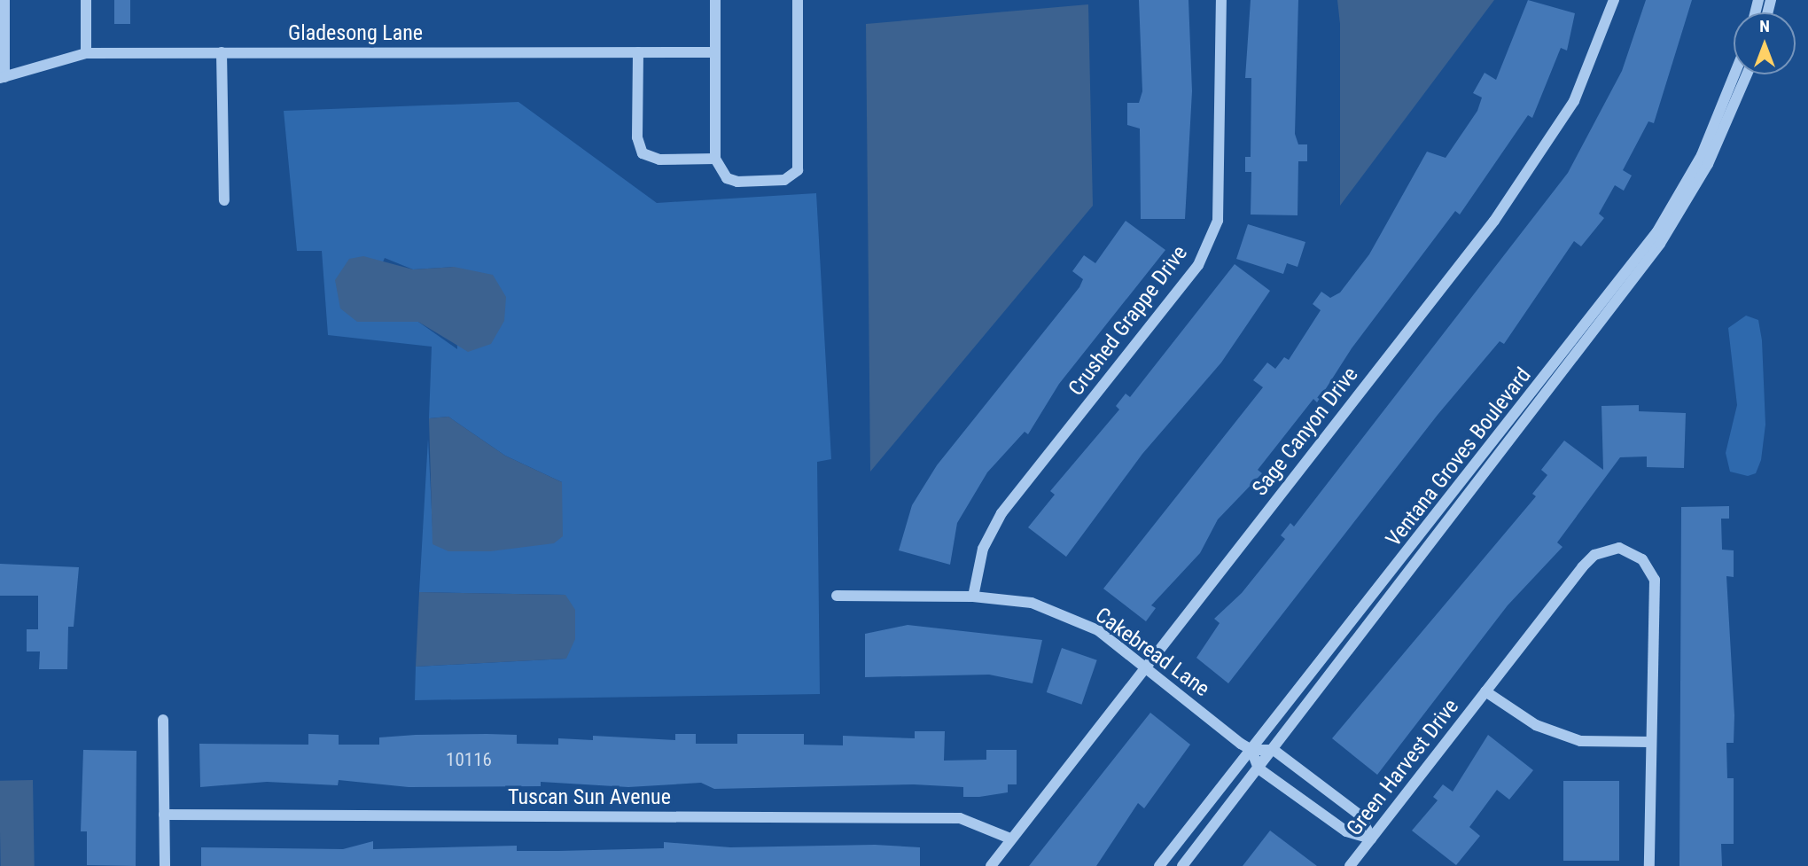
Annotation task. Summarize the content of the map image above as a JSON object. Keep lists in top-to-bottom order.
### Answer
{
  "streets": {
    "street": [
      "Gladesong Lane",
      "Crushed Grappe Drive",
      "Sage Canyon Drive",
      "Ventana Groves Boulevard",
      "Cakebread Lane",
      "Green Harvest Drive",
      "Tuscan Sun Avenue"
    ]
  },
  "crossings": [
    ["Crushed Grappe Drive", "Cakebread Lane"],
    ["Sage Canyon Drive", "Cakebread Lane"],
    ["Sage Canyon Drive", "Tuscan Sun Avenue"],
    ["Ventana Groves Boulevard", "Cakebread Lane"]
  ],
  "house_numbers": ["10116"],
  "north": "top"
}
